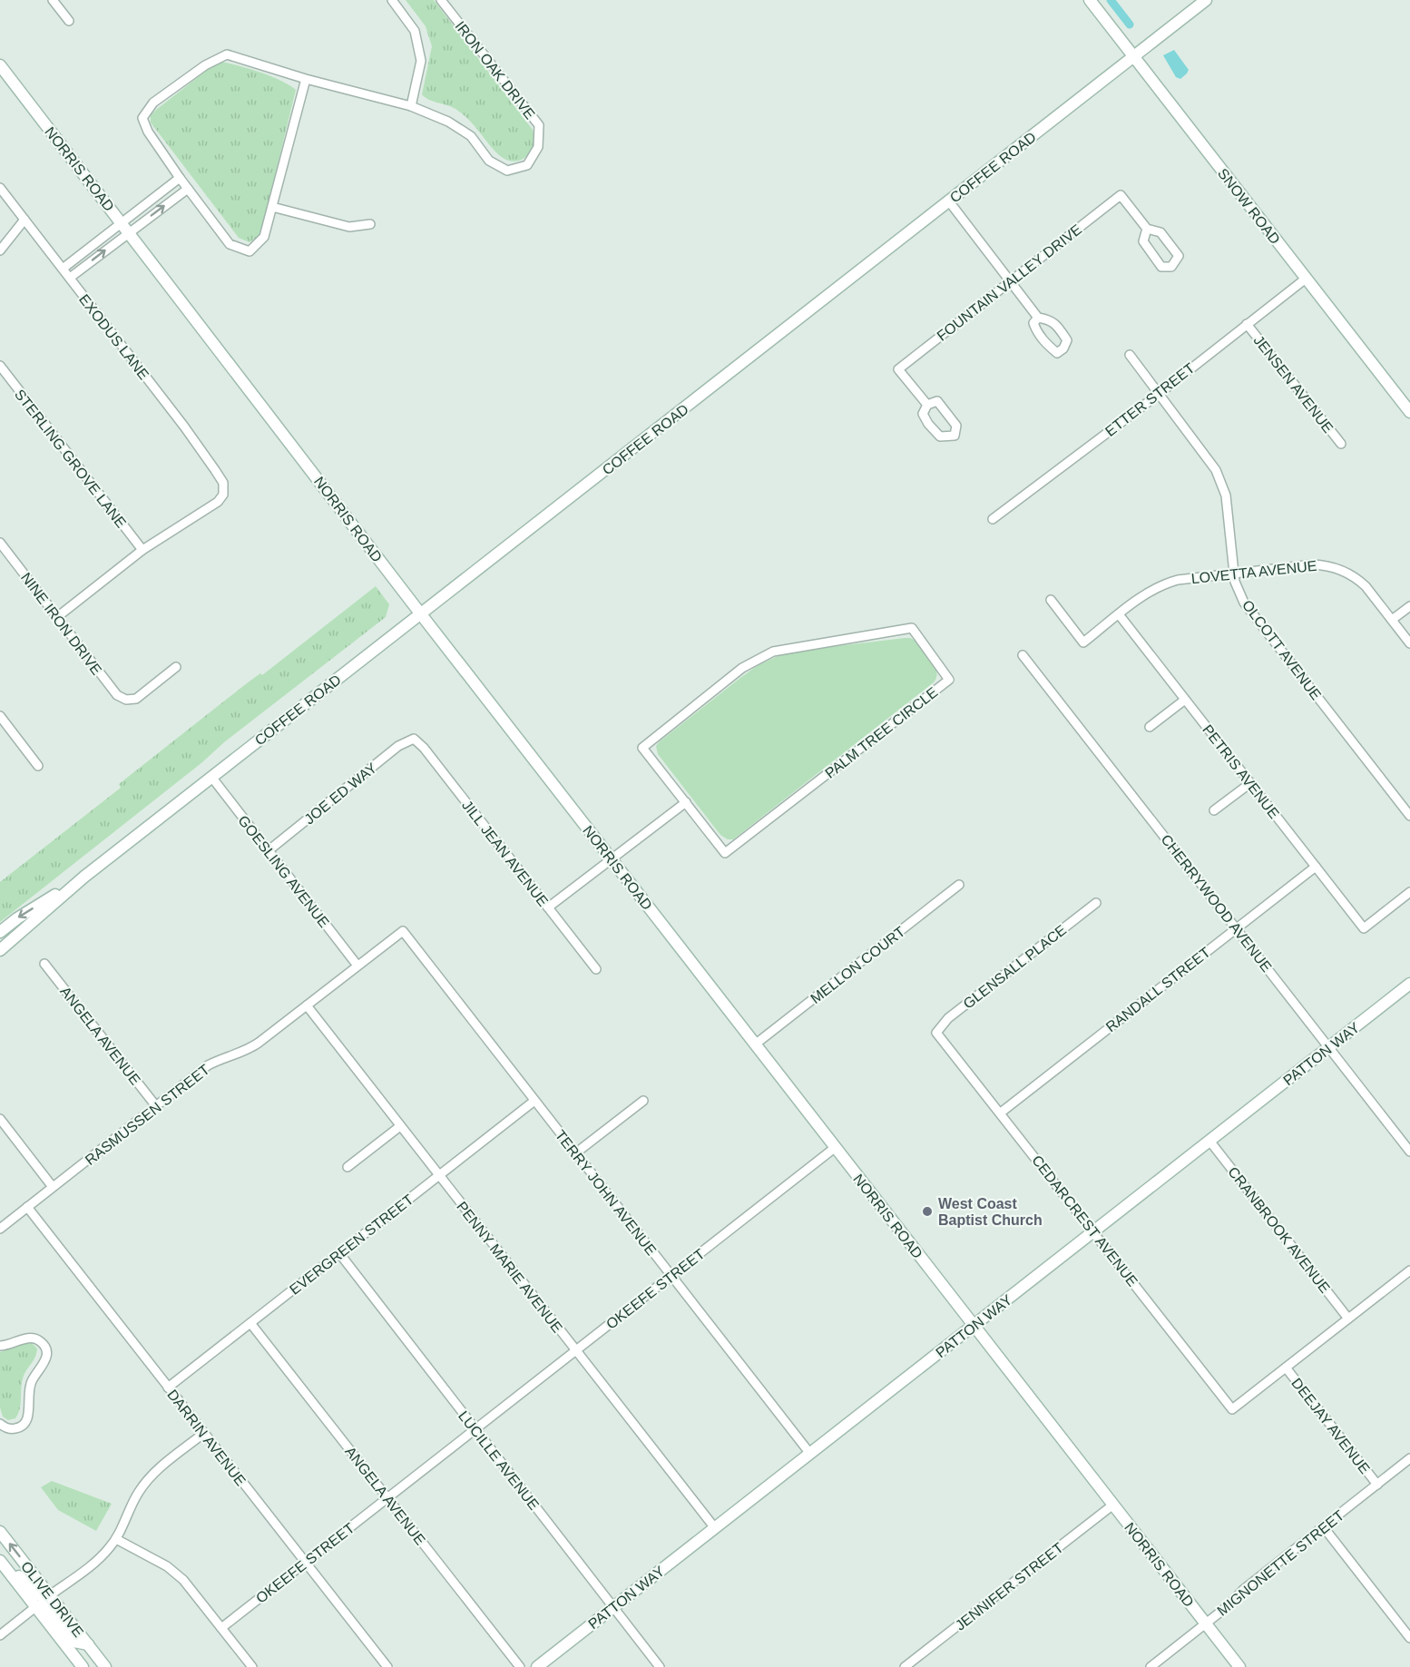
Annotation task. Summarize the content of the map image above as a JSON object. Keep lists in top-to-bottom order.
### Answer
{
  "streets": {
    "street": [
      "IRON OAK DRIVE",
      "COFFEE ROAD",
      "NORRIS ROAD",
      "SNOW ROAD",
      "FOUNTAIN VALLEY DRIVE",
      "EXODUS LANE",
      "JENSEN AVENUE",
      "ETTER STREET",
      "STERLING GROVE LANE",
      "LOVETTA AVENUE",
      "NINE IRON DRIVE",
      "OLCOTT AVENUE",
      "PALM TREE CIRCLE",
      "PETRIS AVENUE",
      "JOE ED WAY",
      "JILL JEAN AVENUE",
      "GOESLING AVENUE",
      "CHERRYWOOD AVENUE",
      "MELLON COURT",
      "GLENSALL PLACE",
      "RANDALL STREET",
      "ANGELA AVENUE",
      "PATTON WAY",
      "RASMUSSEN STREET",
      "TERRY JOHN AVENUE",
      "CEDARCREST AVENUE",
      "CRANBROOK AVENUE",
      "EVERGREEN STREET",
      "PENNY MARIE AVENUE",
      "OKEEFE STREET",
      "DEEJAY AVENUE",
      "DARRIN AVENUE",
      "LUCILLE AVENUE",
      "MIGNONETTE STREET",
      "JENNIFER STREET",
      "OLIVE DRIVE"
    ]
  },
  "crossings": [
    ["COFFEE ROAD", "NORRIS ROAD"],
    ["COFFEE ROAD", "SNOW ROAD"],
    ["COFFEE ROAD", "GOESLING AVENUE"],
    ["NORRIS ROAD", "MELLON COURT"],
    ["NORRIS ROAD", "PATTON WAY"],
    ["NORRIS ROAD", "OKEEFE STREET"],
    ["NORRIS ROAD", "MIGNONETTE STREET"],
    ["NORRIS ROAD", "JENNIFER STREET"],
    ["SNOW ROAD", "ETTER STREET"],
    ["EXODUS LANE", "STERLING GROVE LANE"],
    ["JENSEN AVENUE", "ETTER STREET"],
    ["ETTER STREET", "OLCOTT AVENUE"],
    ["LOVETTA AVENUE", "OLCOTT AVENUE"],
    ["LOVETTA AVENUE", "PETRIS AVENUE"],
    ["PETRIS AVENUE", "RANDALL STREET"],
    ["JOE ED WAY", "JILL JEAN AVENUE"],
    ["JOE ED WAY", "GOESLING AVENUE"],
    ["GOESLING AVENUE", "RASMUSSEN STREET"],
    ["CHERRYWOOD AVENUE", "RANDALL STREET"],
    ["CHERRYWOOD AVENUE", "PATTON WAY"],
    ["GLENSALL PLACE", "CEDARCREST AVENUE"],
    ["RANDALL STREET", "CEDARCREST AVENUE"],
    ["ANGELA AVENUE", "RASMUSSEN STREET"],
    ["ANGELA AVENUE", "EVERGREEN STREET"],
    ["ANGELA AVENUE", "OKEEFE STREET"],
    ["PATTON WAY", "TERRY JOHN AVENUE"],
    ["PATTON WAY", "CEDARCREST AVENUE"],
    ["PATTON WAY", "CRANBROOK AVENUE"],
    ["PATTON WAY", "PENNY MARIE AVENUE"],
    ["PATTON WAY", "LUCILLE AVENUE"],
    ["RASMUSSEN STREET", "TERRY JOHN AVENUE"],
    ["RASMUSSEN STREET", "PENNY MARIE AVENUE"],
    ["RASMUSSEN STREET", "DARRIN AVENUE"],
    ["TERRY JOHN AVENUE", "EVERGREEN STREET"],
    ["TERRY JOHN AVENUE", "OKEEFE STREET"],
    ["CEDARCREST AVENUE", "DEEJAY AVENUE"],
    ["EVERGREEN STREET", "PENNY MARIE AVENUE"],
    ["EVERGREEN STREET", "DARRIN AVENUE"],
    ["EVERGREEN STREET", "LUCILLE AVENUE"],
    ["PENNY MARIE AVENUE", "OKEEFE STREET"],
    ["OKEEFE STREET", "DARRIN AVENUE"],
    ["OKEEFE STREET", "LUCILLE AVENUE"],
    ["DEEJAY AVENUE", "MIGNONETTE STREET"]
  ],
  "places": ["West Coast Baptist Church"]
}
